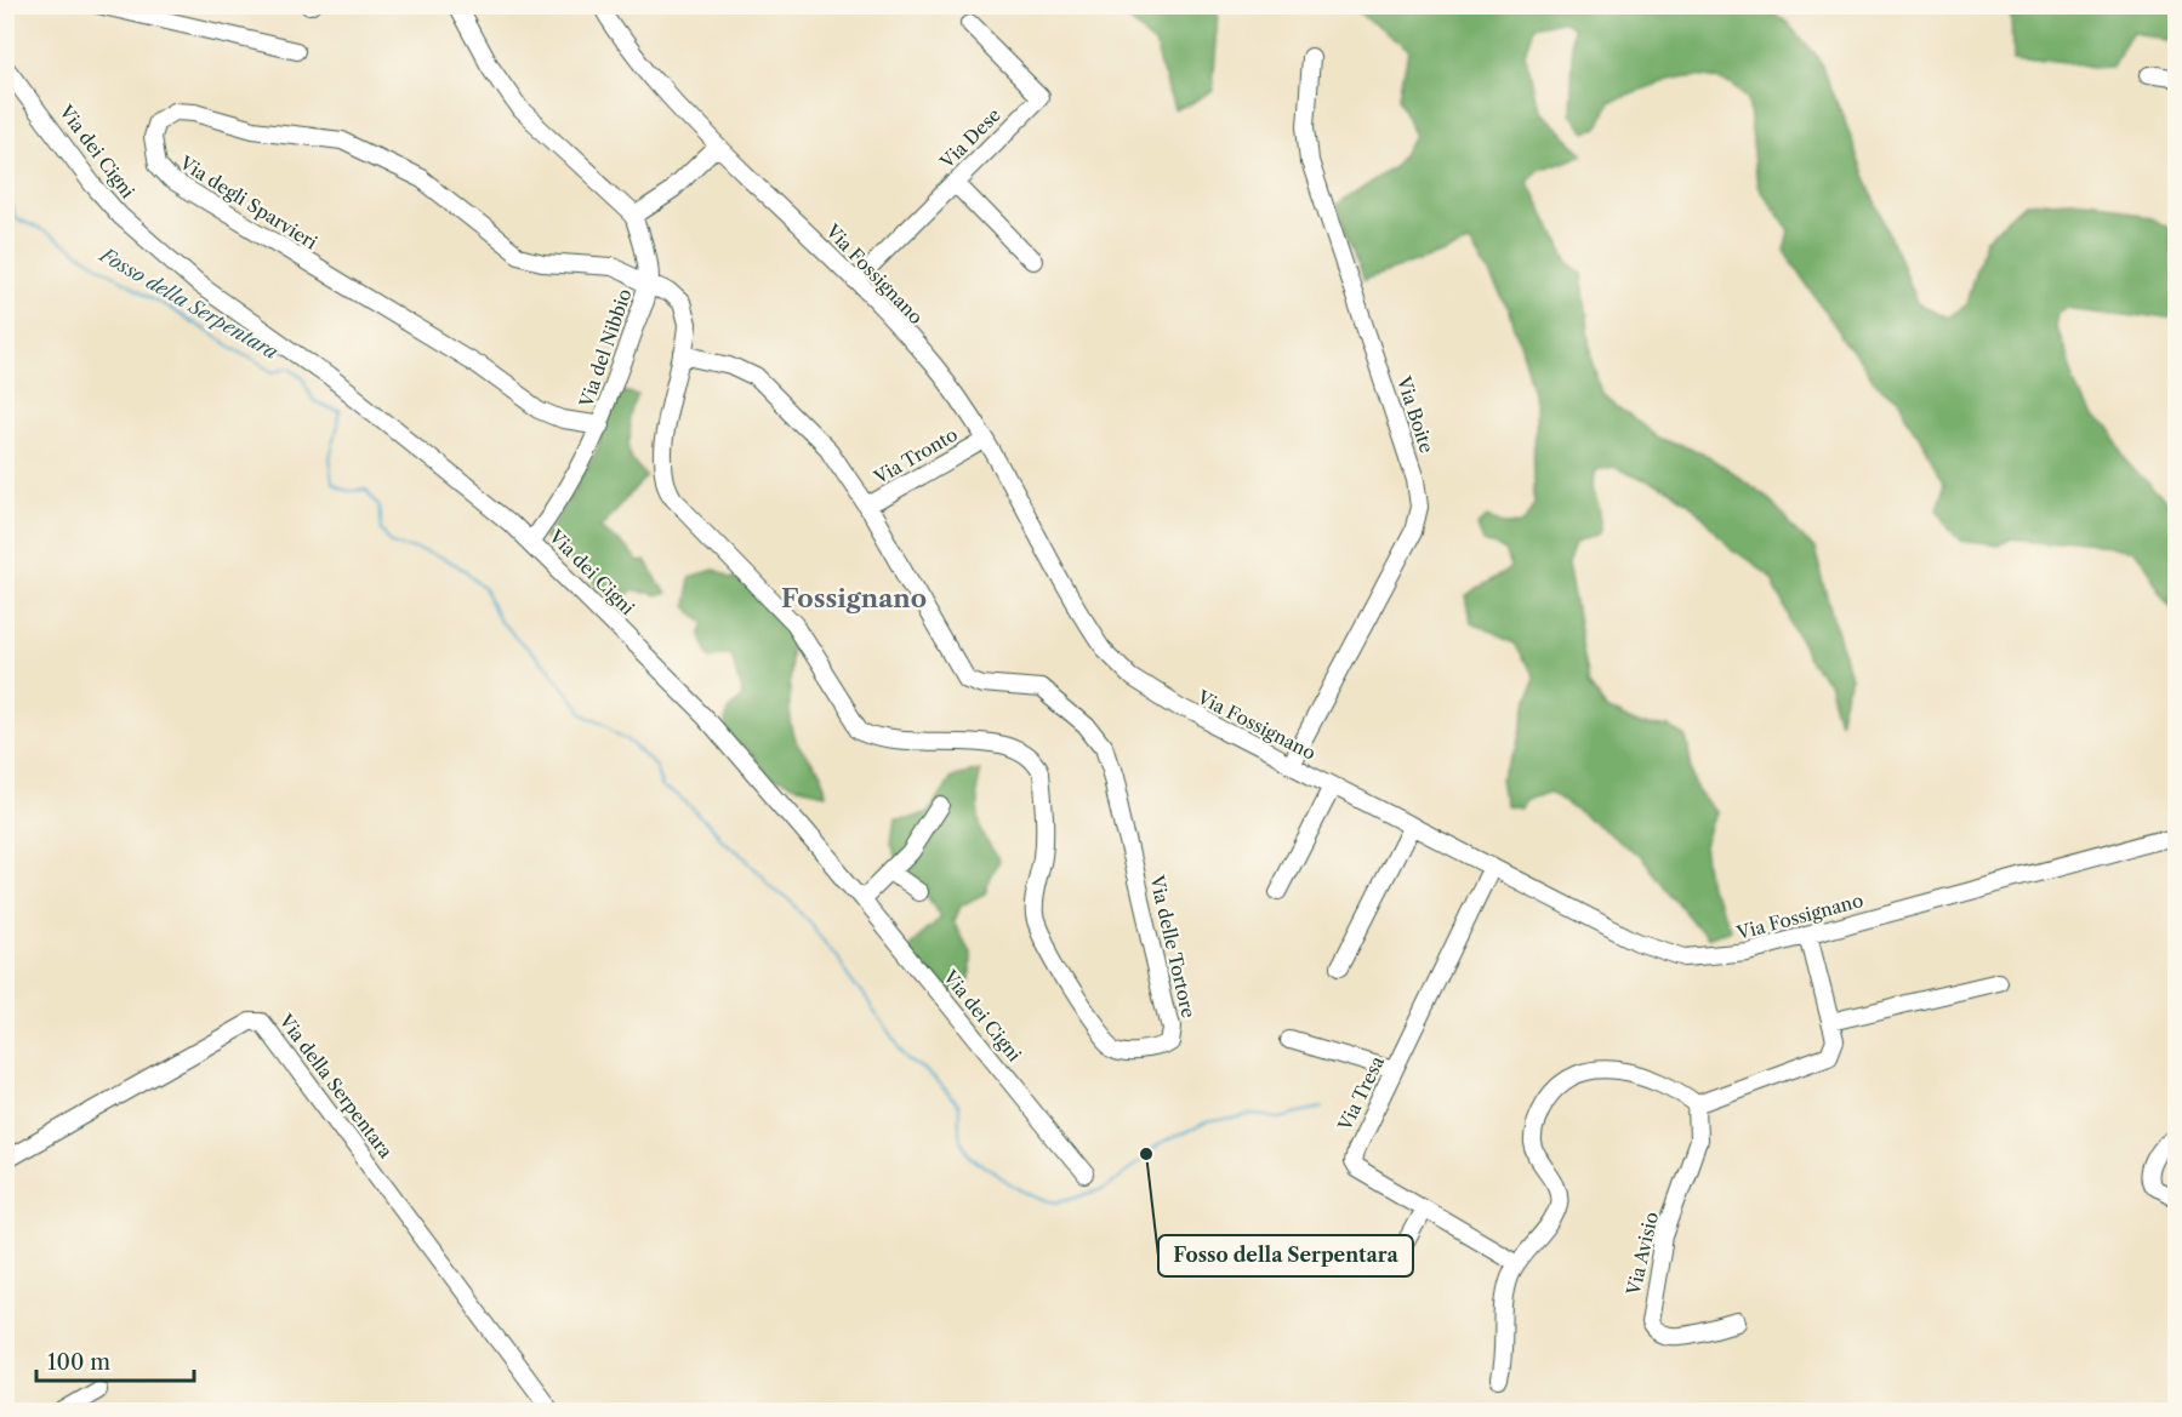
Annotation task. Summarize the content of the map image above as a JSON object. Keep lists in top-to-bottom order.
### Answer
{
  "streets": {
    "street": [
      "Via Dese",
      "Via dei Cigni",
      "Via degli Sparvieri",
      "Via Fossignano",
      "Via del Nibbio",
      "Via Boite",
      "Via Tronto",
      "Via delle Tortore",
      "Via della Serpentara",
      "Via Tresa",
      "Via Avisio"
    ]
  },
  "crossings": [
    ["Via Dese", "Via Fossignano"],
    ["Via dei Cigni", "Via del Nibbio"],
    ["Via degli Sparvieri", "Via del Nibbio"],
    ["Via degli Sparvieri", "Via delle Tortore"],
    ["Via Fossignano", "Via Boite"],
    ["Via Fossignano", "Via Tronto"],
    ["Via Fossignano", "Via Tresa"],
    ["Via del Nibbio", "Via delle Tortore"],
    ["Via Tronto", "Via delle Tortore"]
  ],
  "districts": ["Fossignano"],
  "water": ["Fosso della Serpentara"],
  "places": ["Fosso della Serpentara"],
  "scale_bar": "100 m"
}
